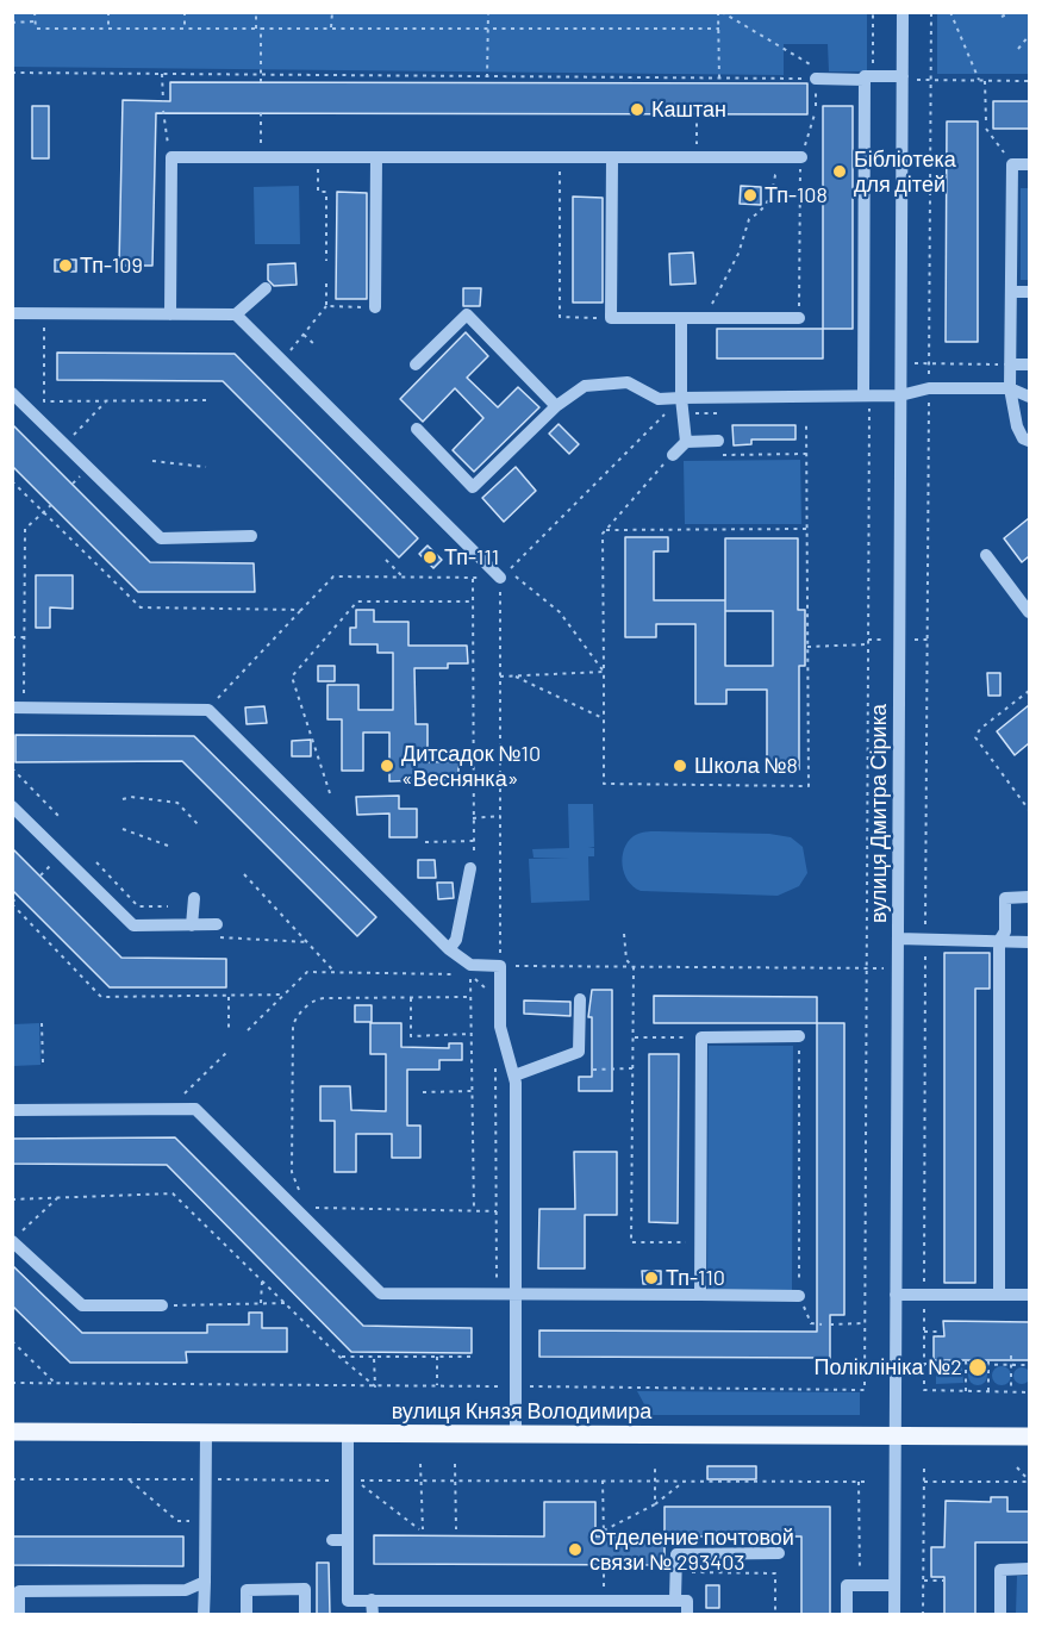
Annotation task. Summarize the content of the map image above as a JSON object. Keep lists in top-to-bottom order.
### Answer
{
  "streets": {
    "main road": ["вулиця Князя Володимира"],
    "street": ["вулиця Дмитра Сірика"]
  },
  "crossings": [
    ["вулиця Дмитра Сірика", "вулиця Князя Володимира"]
  ],
  "places": [
    "Каштан",
    "Бібліотека для дітей",
    "Тп-108",
    "Тп-109",
    "Тп-111",
    "Дитсадок №10 «Веснянка»",
    "Школа №8",
    "Тп-110",
    "Поліклініка №2",
    "Отделение почтовой связи № 293403"
  ]
}
